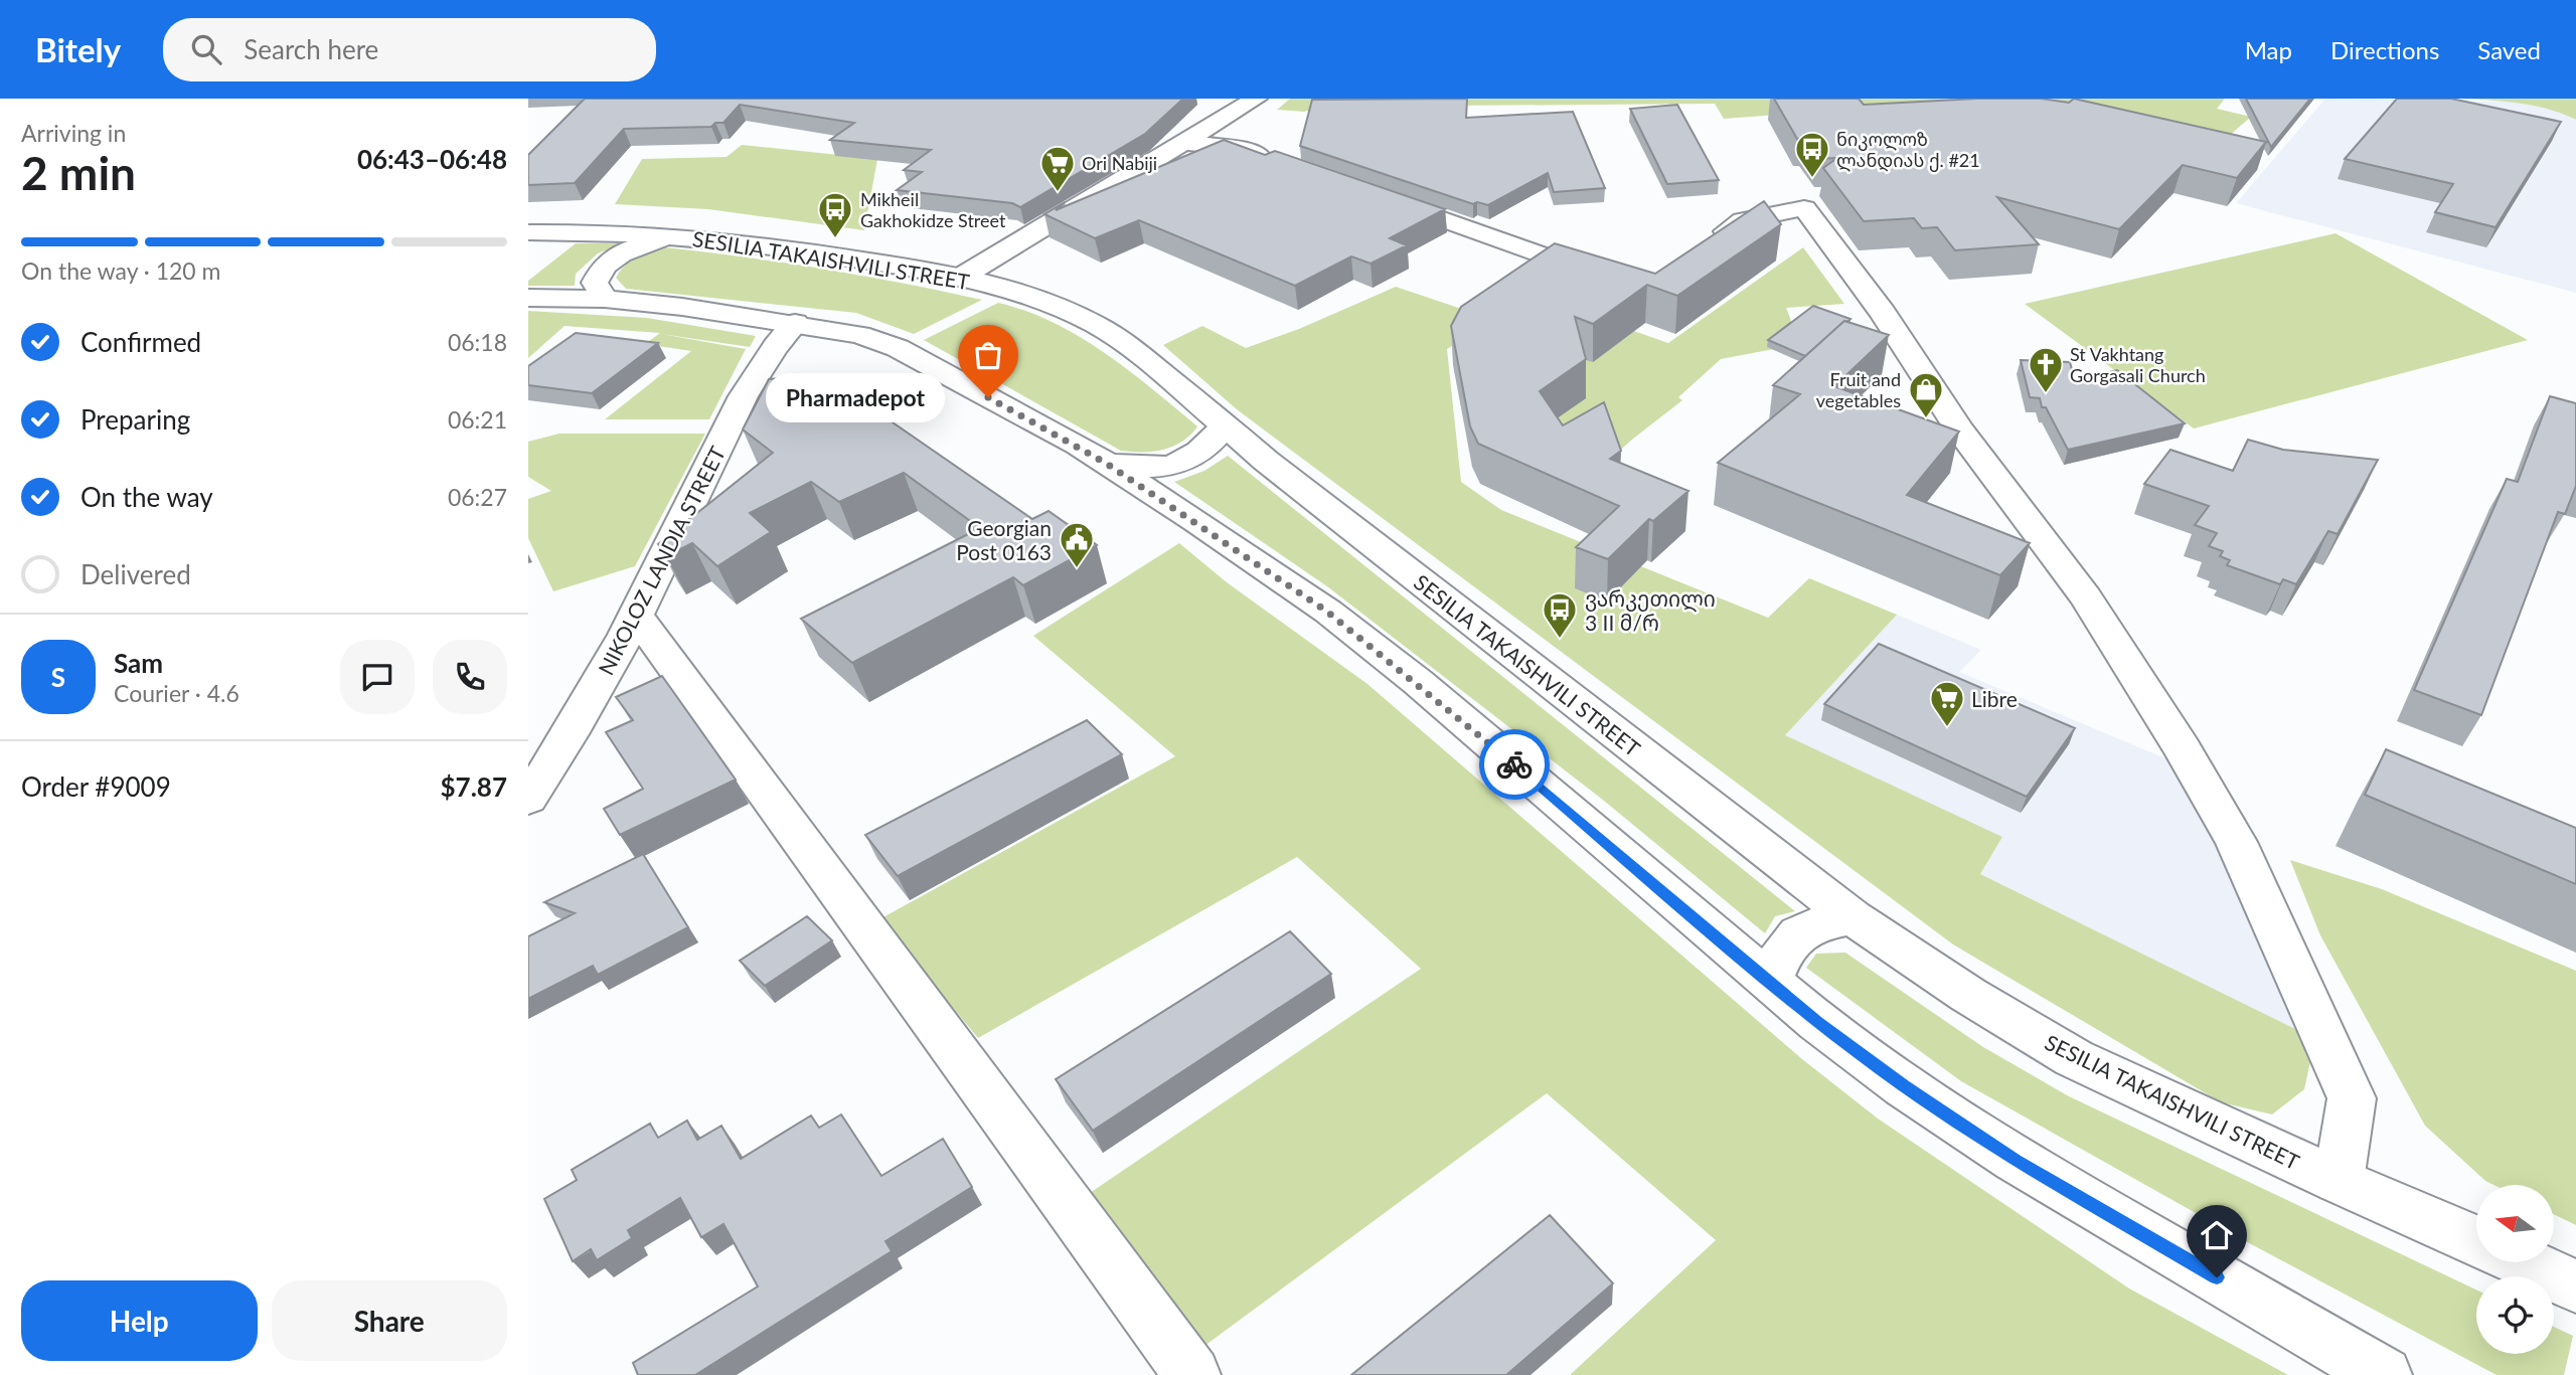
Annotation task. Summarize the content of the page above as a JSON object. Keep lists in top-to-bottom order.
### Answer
{
  "streets": {
    "main road": ["SESILIA TAKAISHVILI STREET", "NIKOLOZ LANDIA STREET"]
  },
  "places": {
    "bus stop": ["ნიკოლოზ ლანდიას ქ. #21", "Mikheil Gakhokidze Street", "ვარკეთილი 3 II მ/რ"],
    "supermarket": ["Ori Nabiji", "Libre"],
    "church": ["St Vakhtang Gorgasali Church"],
    "other": ["Pharmadepot"],
    "shop": ["Fruit and vegetables"],
    "public building": ["Georgian Post 0163"]
  },
  "north": "left",
  "page": {
    "header": "Bitely",
    "search": "Search here",
    "nav": ["Map", "Directions", "Saved"],
    "heading": ["2 min", "Arriving in", "06:43–06:48"],
    "panel": [
      "Sam",
      "Courier · 4.6",
      "Order #9009",
      "$7.87"
    ],
    "bar": "On the way · 120 m",
    "list": [
      ["Confirmed", "06:18"],
      ["Preparing", "06:21"],
      ["On the way", "06:27"],
      "Delivered"
    ],
    "bubble": "Pharmadepot",
    "round": "S",
    "buttons": ["Help", "Share"]
  }
}
